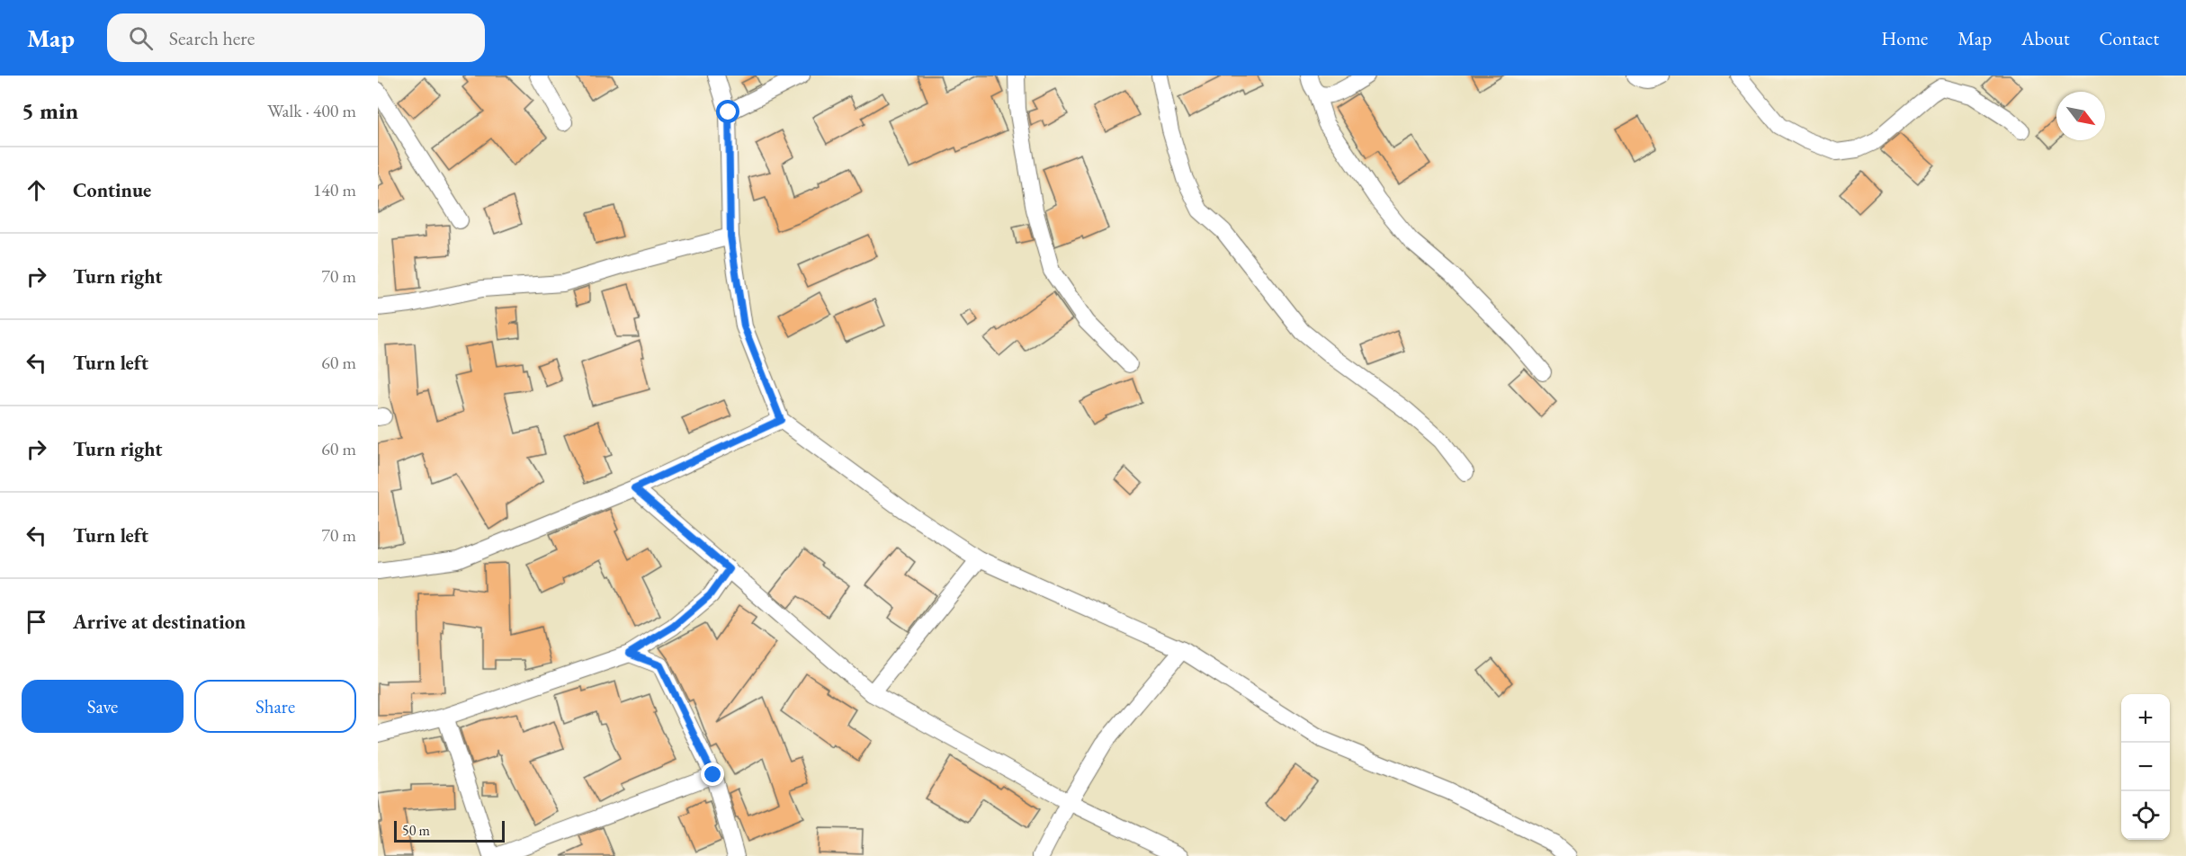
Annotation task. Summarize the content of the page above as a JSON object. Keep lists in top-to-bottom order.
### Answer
{
  "scale_bar": "50 m",
  "north": "bottom right",
  "page": {
    "header": "Map",
    "search": "Search here",
    "nav": [
      "Home",
      "Map",
      "About",
      "Contact"
    ],
    "heading": ["5 min", "Walk · 400 m"],
    "list": [
      ["Continue", "140 m"],
      ["Turn right", "70 m"],
      ["Turn left", "60 m"],
      ["Turn right", "60 m"],
      ["Turn left", "70 m"],
      "Arrive at destination"
    ],
    "buttons": ["Save", "Share"],
    "map_buttons": ["+", "−"],
    "scale": "50 m"
  }
}
